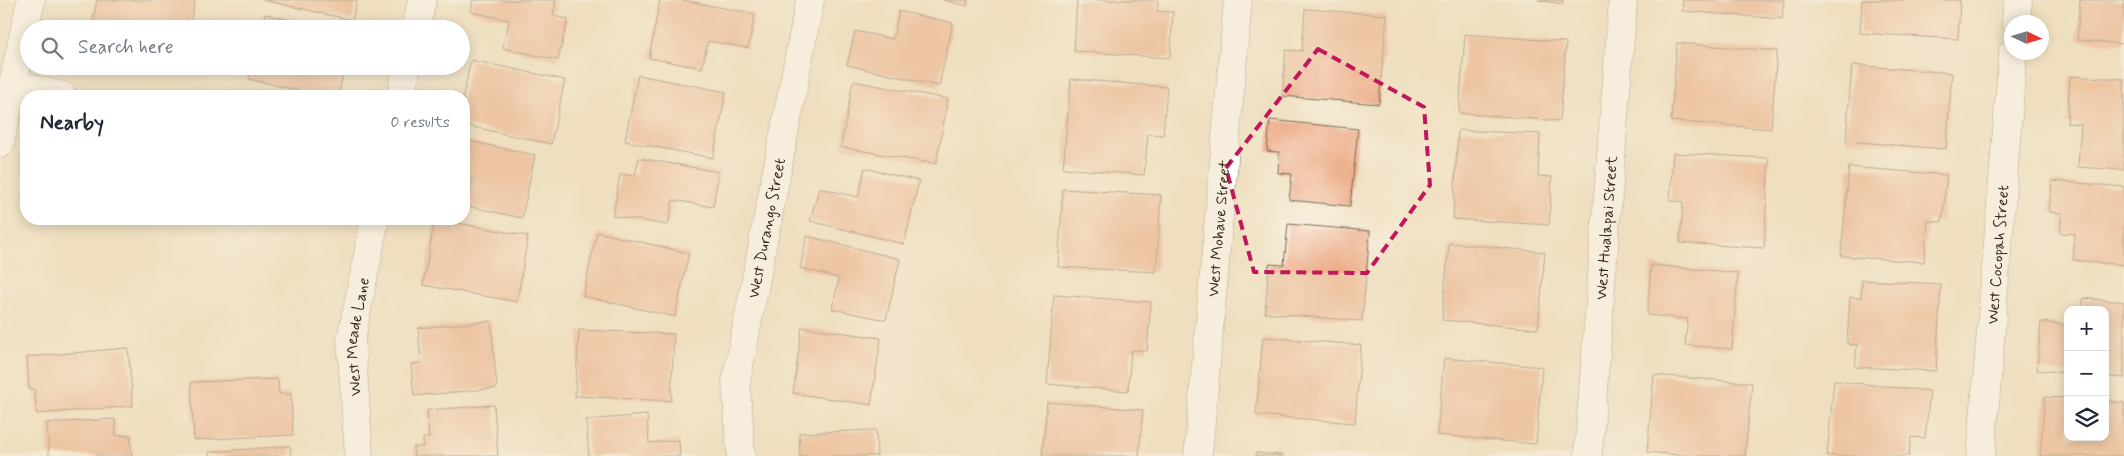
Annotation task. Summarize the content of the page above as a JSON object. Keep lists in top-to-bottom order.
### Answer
{
  "streets": {
    "street": [
      "West Durango Street",
      "West Mohave Street",
      "West Hualapai Street",
      "West Cocopah Street",
      "West Meade Lane"
    ]
  },
  "north": "right",
  "page": {
    "search": "Search here",
    "heading": ["Nearby", "0 results"],
    "map_buttons": ["+", "−"]
  }
}
